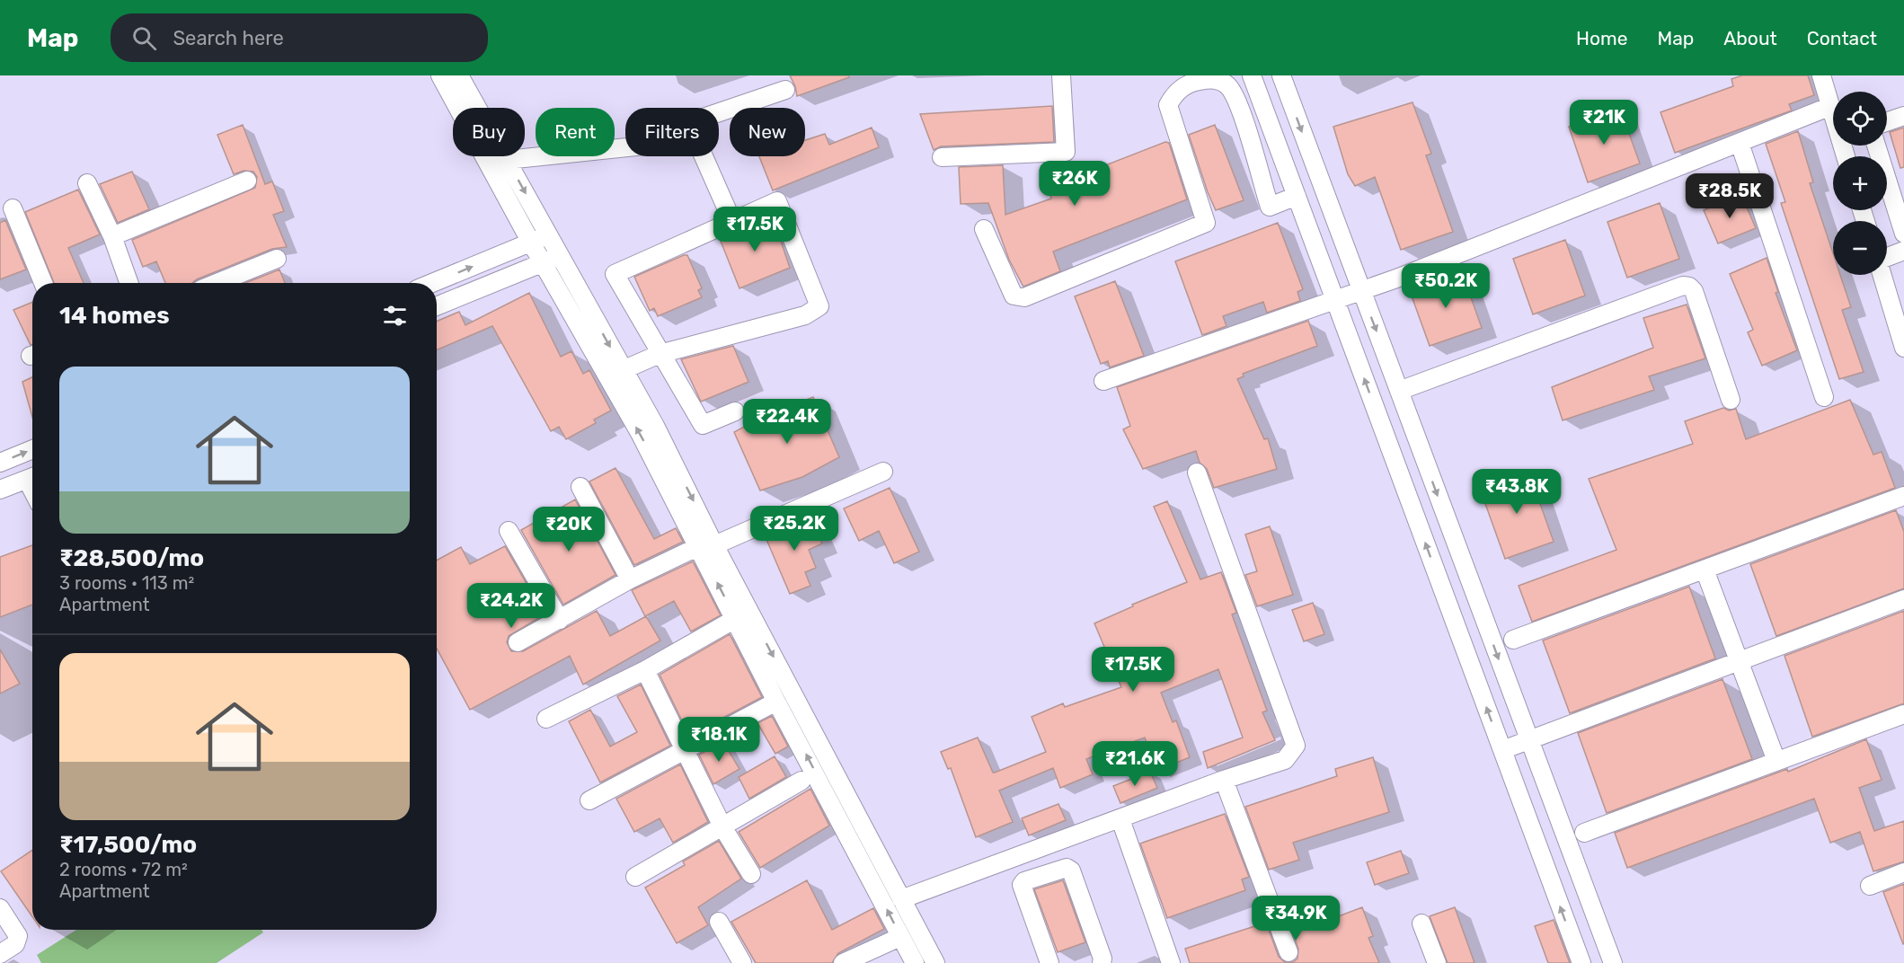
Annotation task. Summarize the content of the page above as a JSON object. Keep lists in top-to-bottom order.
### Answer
{
  "page": {
    "header": "Map",
    "search": "Search here",
    "nav": [
      "Home",
      "Map",
      "About",
      "Contact"
    ],
    "map_buttons": ["+", "−"],
    "price": [
      "₹21K",
      "₹26K",
      "₹28.5K",
      "₹17.5K",
      "₹50.2K",
      "₹22.4K",
      "₹43.8K",
      "₹25.2K",
      "₹20K",
      "₹24.2K",
      "₹17.5K",
      "₹18.1K",
      "₹21.6K",
      "₹34.9K"
    ],
    "chip": [
      "Buy",
      "Rent",
      "Filters",
      "New"
    ],
    "heading": "14 homes",
    "list": [
      {
        "name": "₹28,500/mo",
        "note": "3 rooms · 113 m² · Apartment"
      },
      {
        "name": "₹17,500/mo",
        "note": "2 rooms · 72 m² · Apartment"
      }
    ]
  }
}
